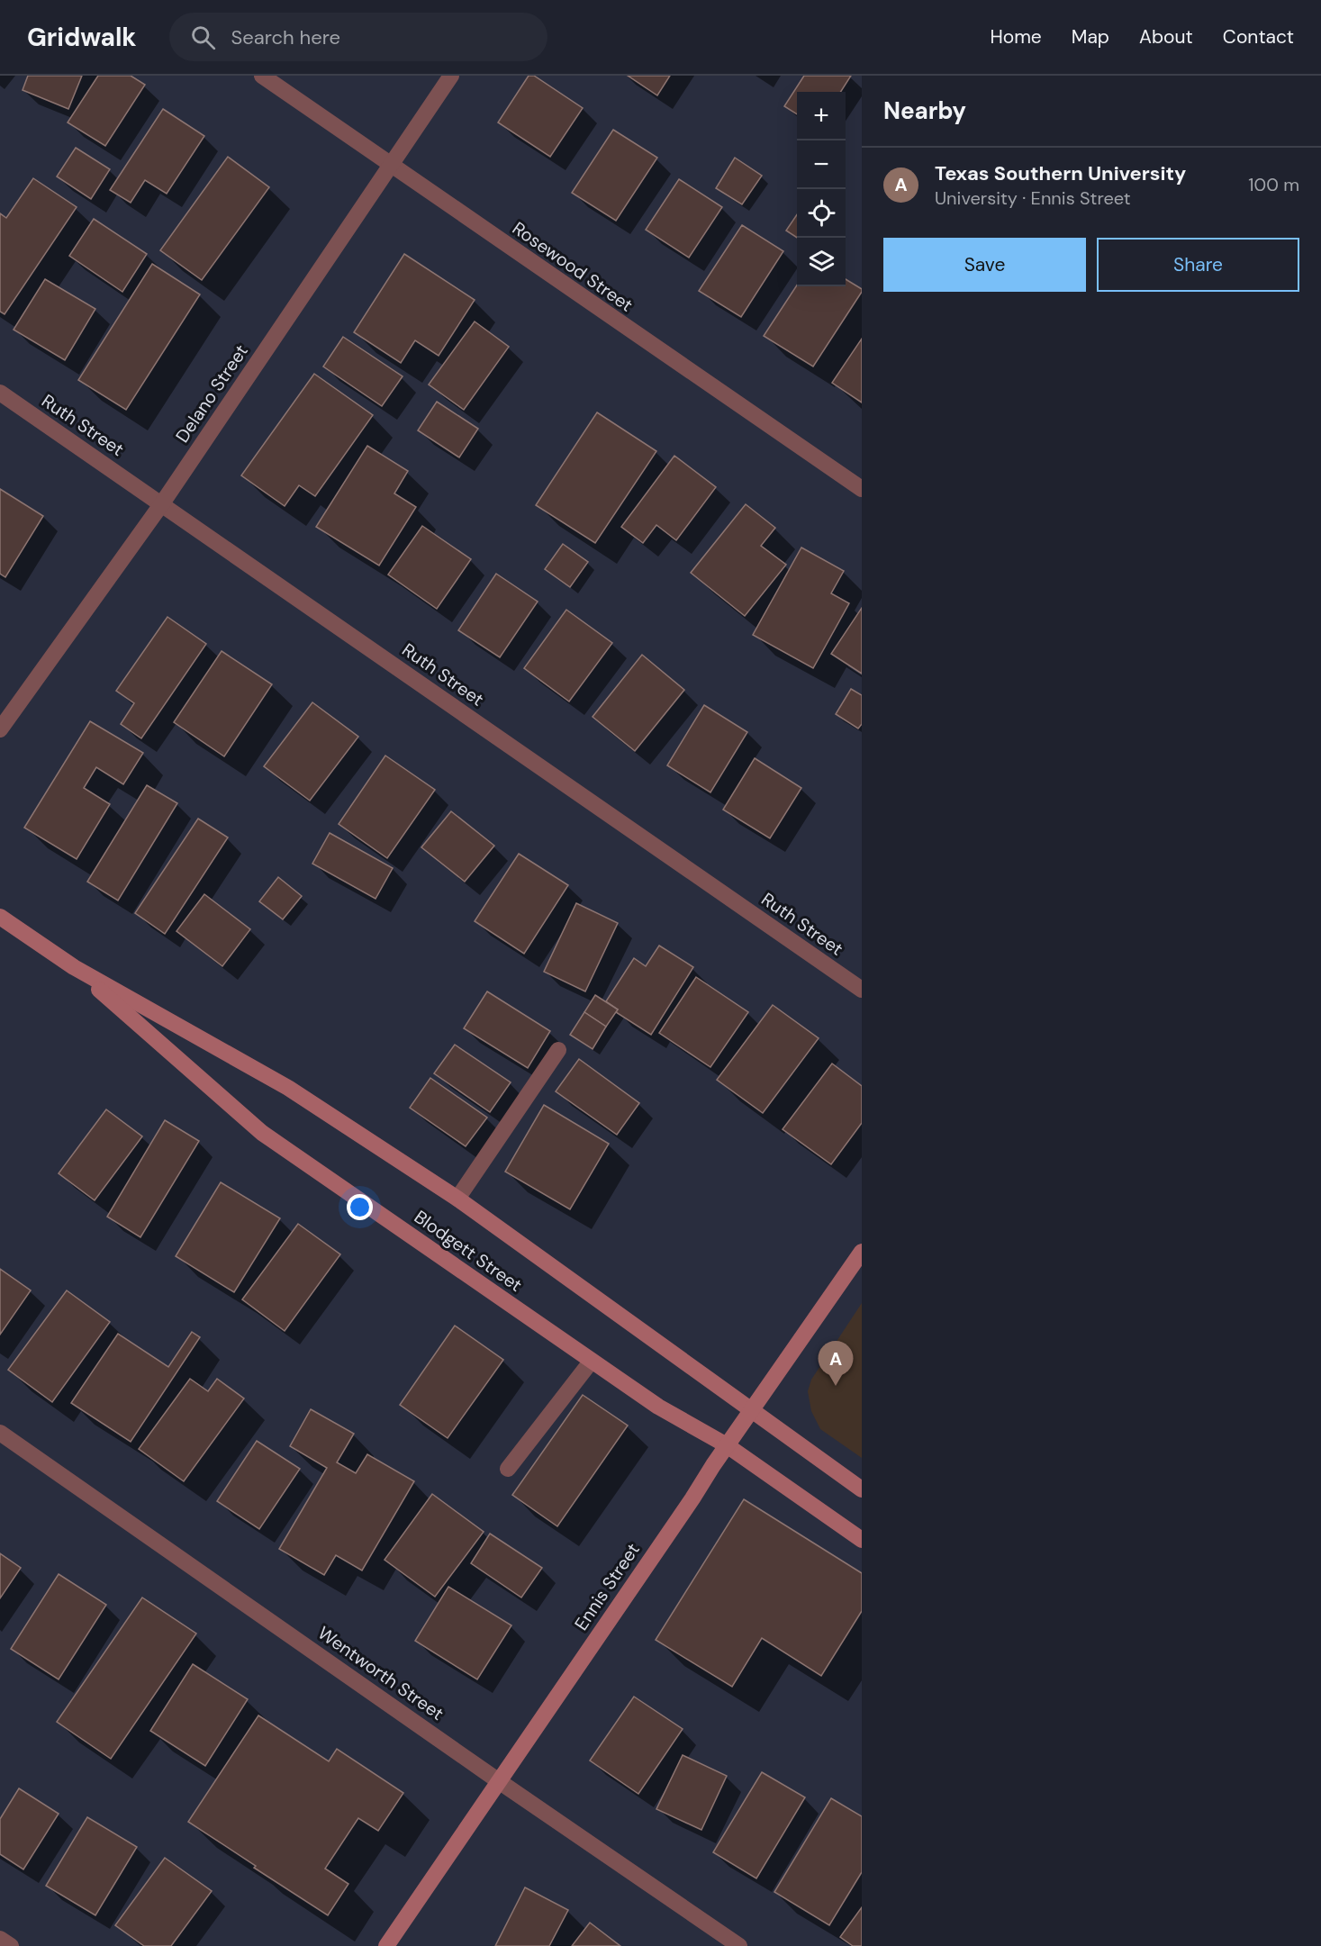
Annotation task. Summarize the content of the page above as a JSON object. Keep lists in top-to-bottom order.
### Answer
{
  "streets": {
    "main road": ["Blodgett Street", "Ennis Street"],
    "street": [
      "Rosewood Street",
      "Delano Street",
      "Ruth Street",
      "Wentworth Street"
    ]
  },
  "crossings": [
    ["Rosewood Street", "Delano Street"],
    ["Delano Street", "Ruth Street"],
    ["Blodgett Street", "Ennis Street"],
    ["Ennis Street", "Wentworth Street"]
  ],
  "page": {
    "header": "Gridwalk",
    "search": "Search here",
    "nav": [
      "Home",
      "Map",
      "About",
      "Contact"
    ],
    "heading": "Nearby",
    "map_buttons": ["+", "−"],
    "list": [
      {
        "mark": "A",
        "name": "Texas Southern University",
        "note": "University · Ennis Street",
        "value": "100 m"
      }
    ],
    "buttons": ["Save", "Share"],
    "pins": "A"
  }
}
